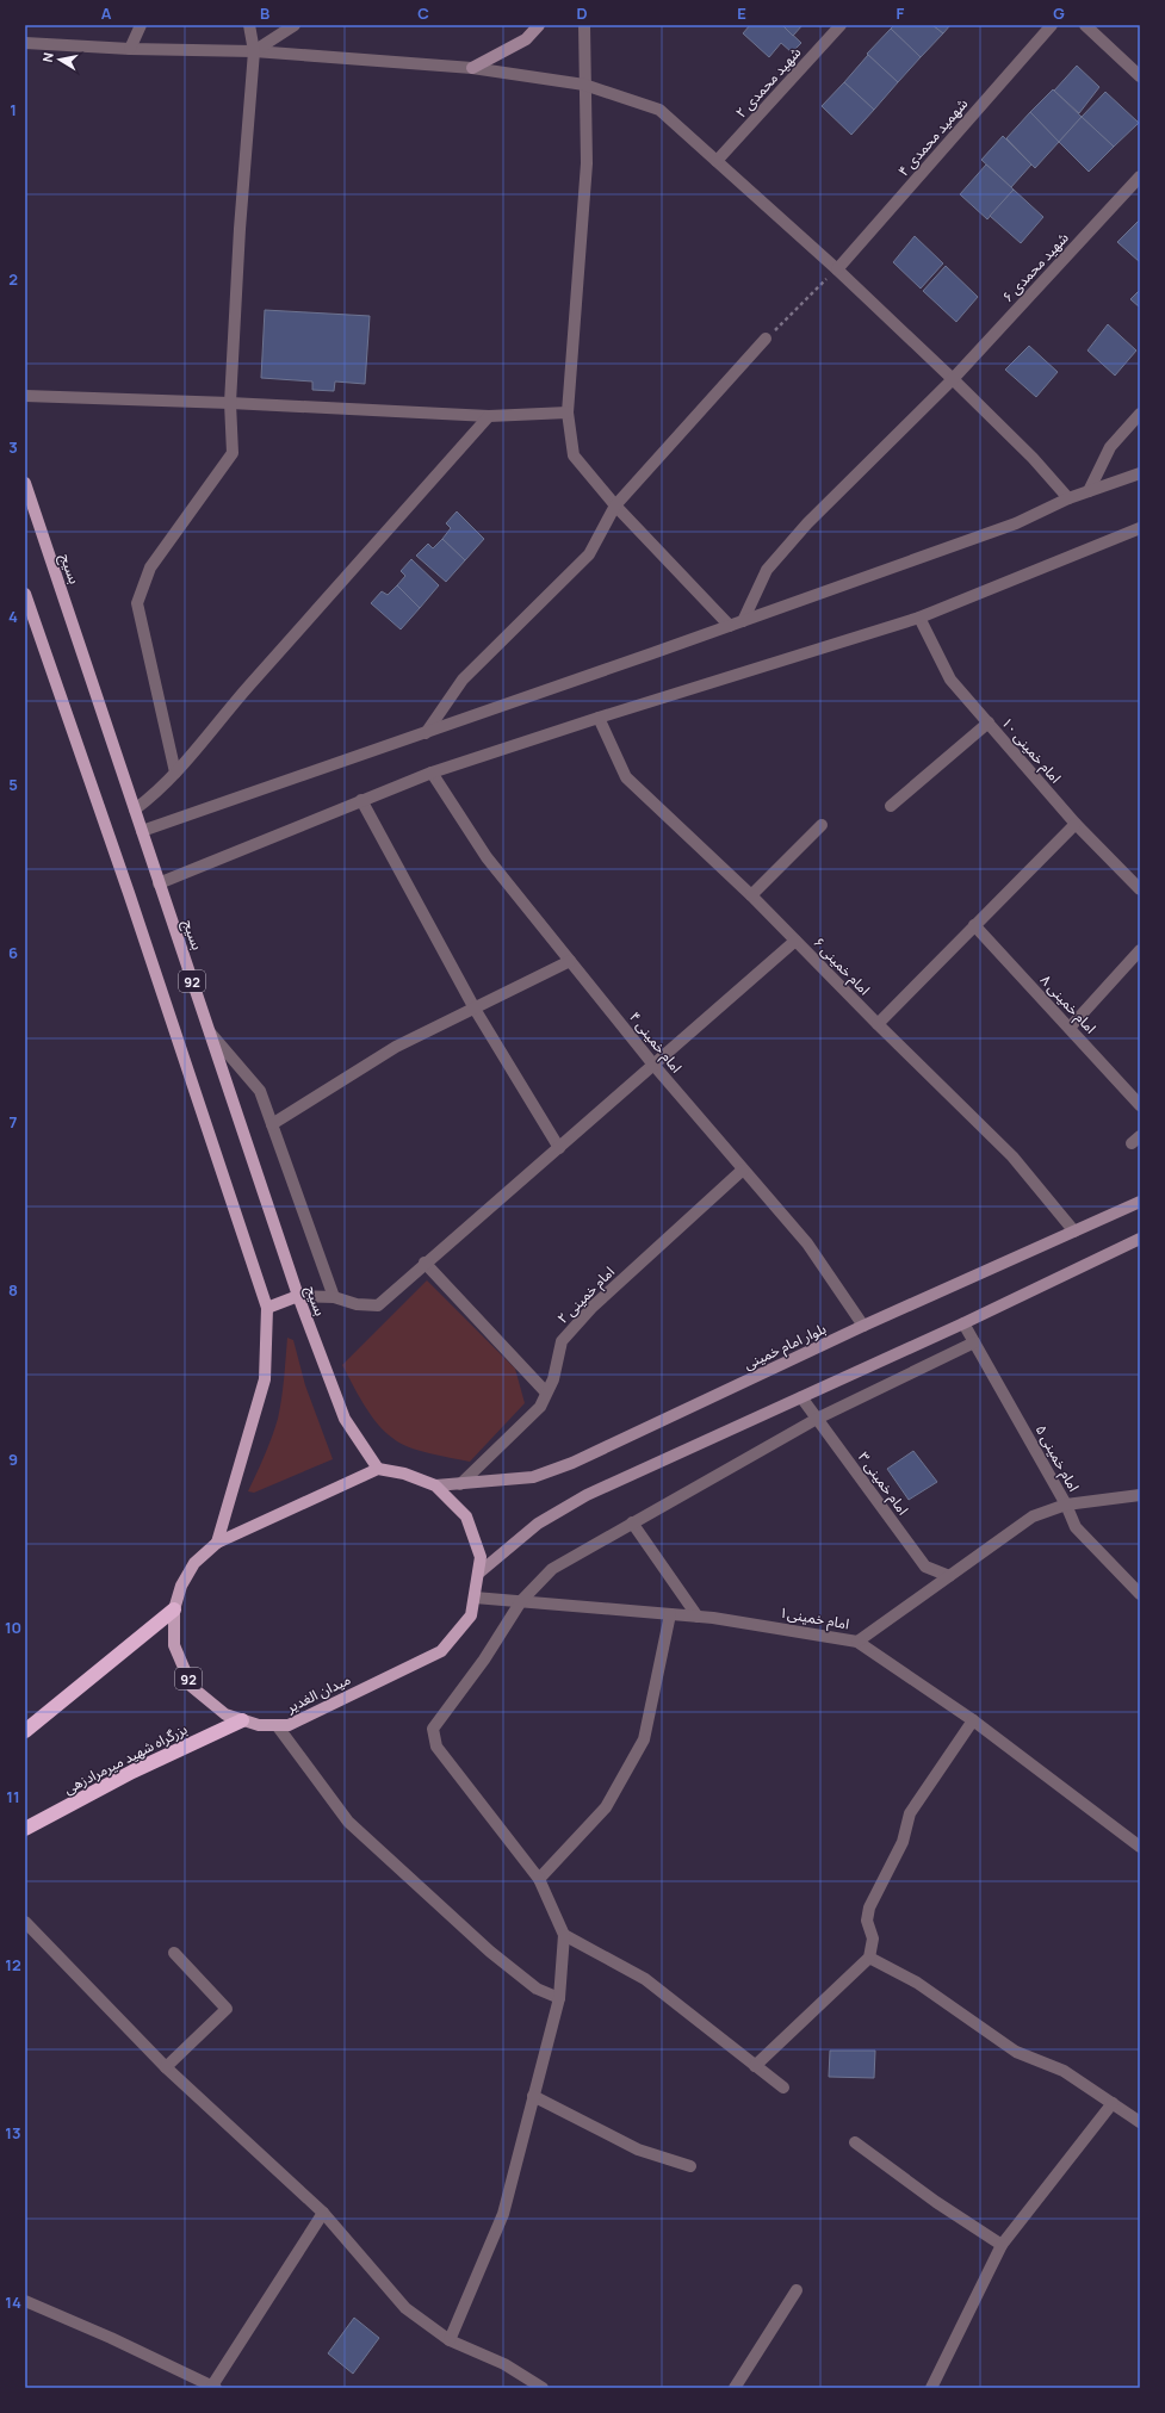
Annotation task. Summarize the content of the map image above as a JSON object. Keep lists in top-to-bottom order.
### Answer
{
  "streets": {
    "highway": ["بزرگراه شهید میرمرادزهی"],
    "main road": [
      "بسیج",
      "92",
      "بلوار امام خمینی",
      "میدان الغدیر"
    ],
    "street": [
      "شهید محمدی ۲",
      "شهمید محمدی ۴",
      "شهید محمدی ۶",
      "امام خمینی ۱۰",
      "امام خمینی ۶",
      "امام خمینی ۸",
      "امام خمینی ۴",
      "امام خمینی ۲",
      "امام خمینی ۵",
      "امام خمینی ۳",
      "امام خمینی۱"
    ]
  },
  "crossings": [
    ["بسیج", "میدان الغدیر"],
    ["امام خمینی ۶", "بلوار امام خمینی"],
    ["92", "میدان الغدیر"],
    ["امام خمینی ۴", "امام خمینی ۲"],
    ["امام خمینی ۴", "بلوار امام خمینی"],
    ["امام خمینی ۲", "بلوار امام خمینی"],
    ["بلوار امام خمینی", "میدان الغدیر"],
    ["امام خمینی۱", "میدان الغدیر"],
    ["میدان الغدیر", "بزرگراه شهید میرمرادزهی"]
  ],
  "north": "left",
  "grid": {
    "columns": [
      "A",
      "B",
      "C",
      "D",
      "E",
      "F",
      "G"
    ],
    "rows": [
      "1",
      "2",
      "3",
      "4",
      "5",
      "6",
      "7",
      "8",
      "9",
      "10",
      "11",
      "12",
      "13",
      "14"
    ]
  }
}
